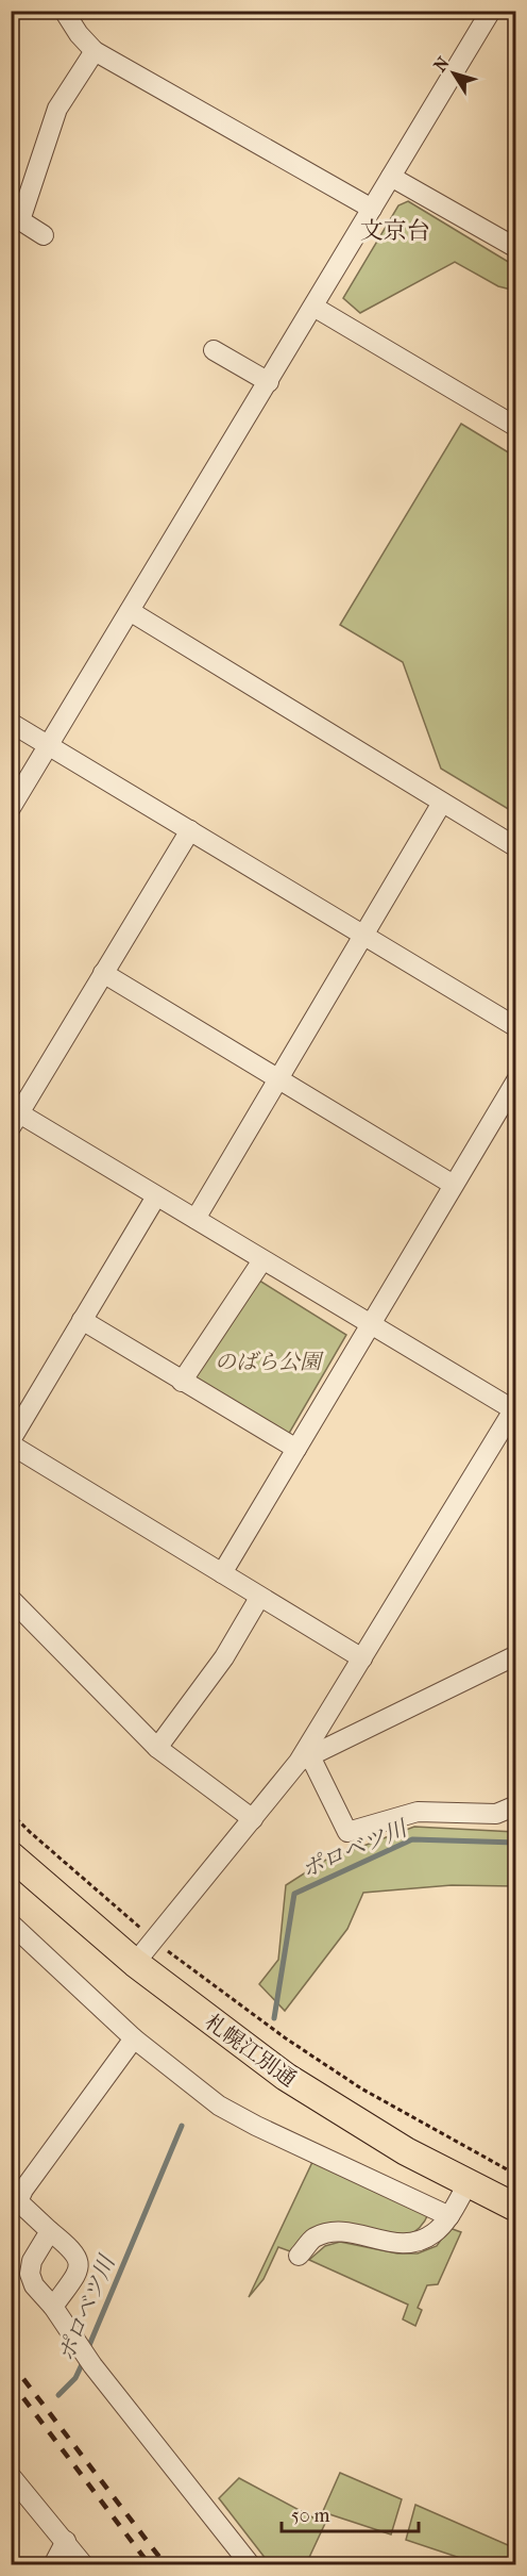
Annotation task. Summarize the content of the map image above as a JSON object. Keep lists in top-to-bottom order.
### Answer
{
  "streets": {
    "highway": ["札幌江別通"]
  },
  "districts": ["文京台"],
  "water": ["ポロベツ川"],
  "parks": ["のばら公園"],
  "scale_bar": "50 m",
  "north": "top left"
}
